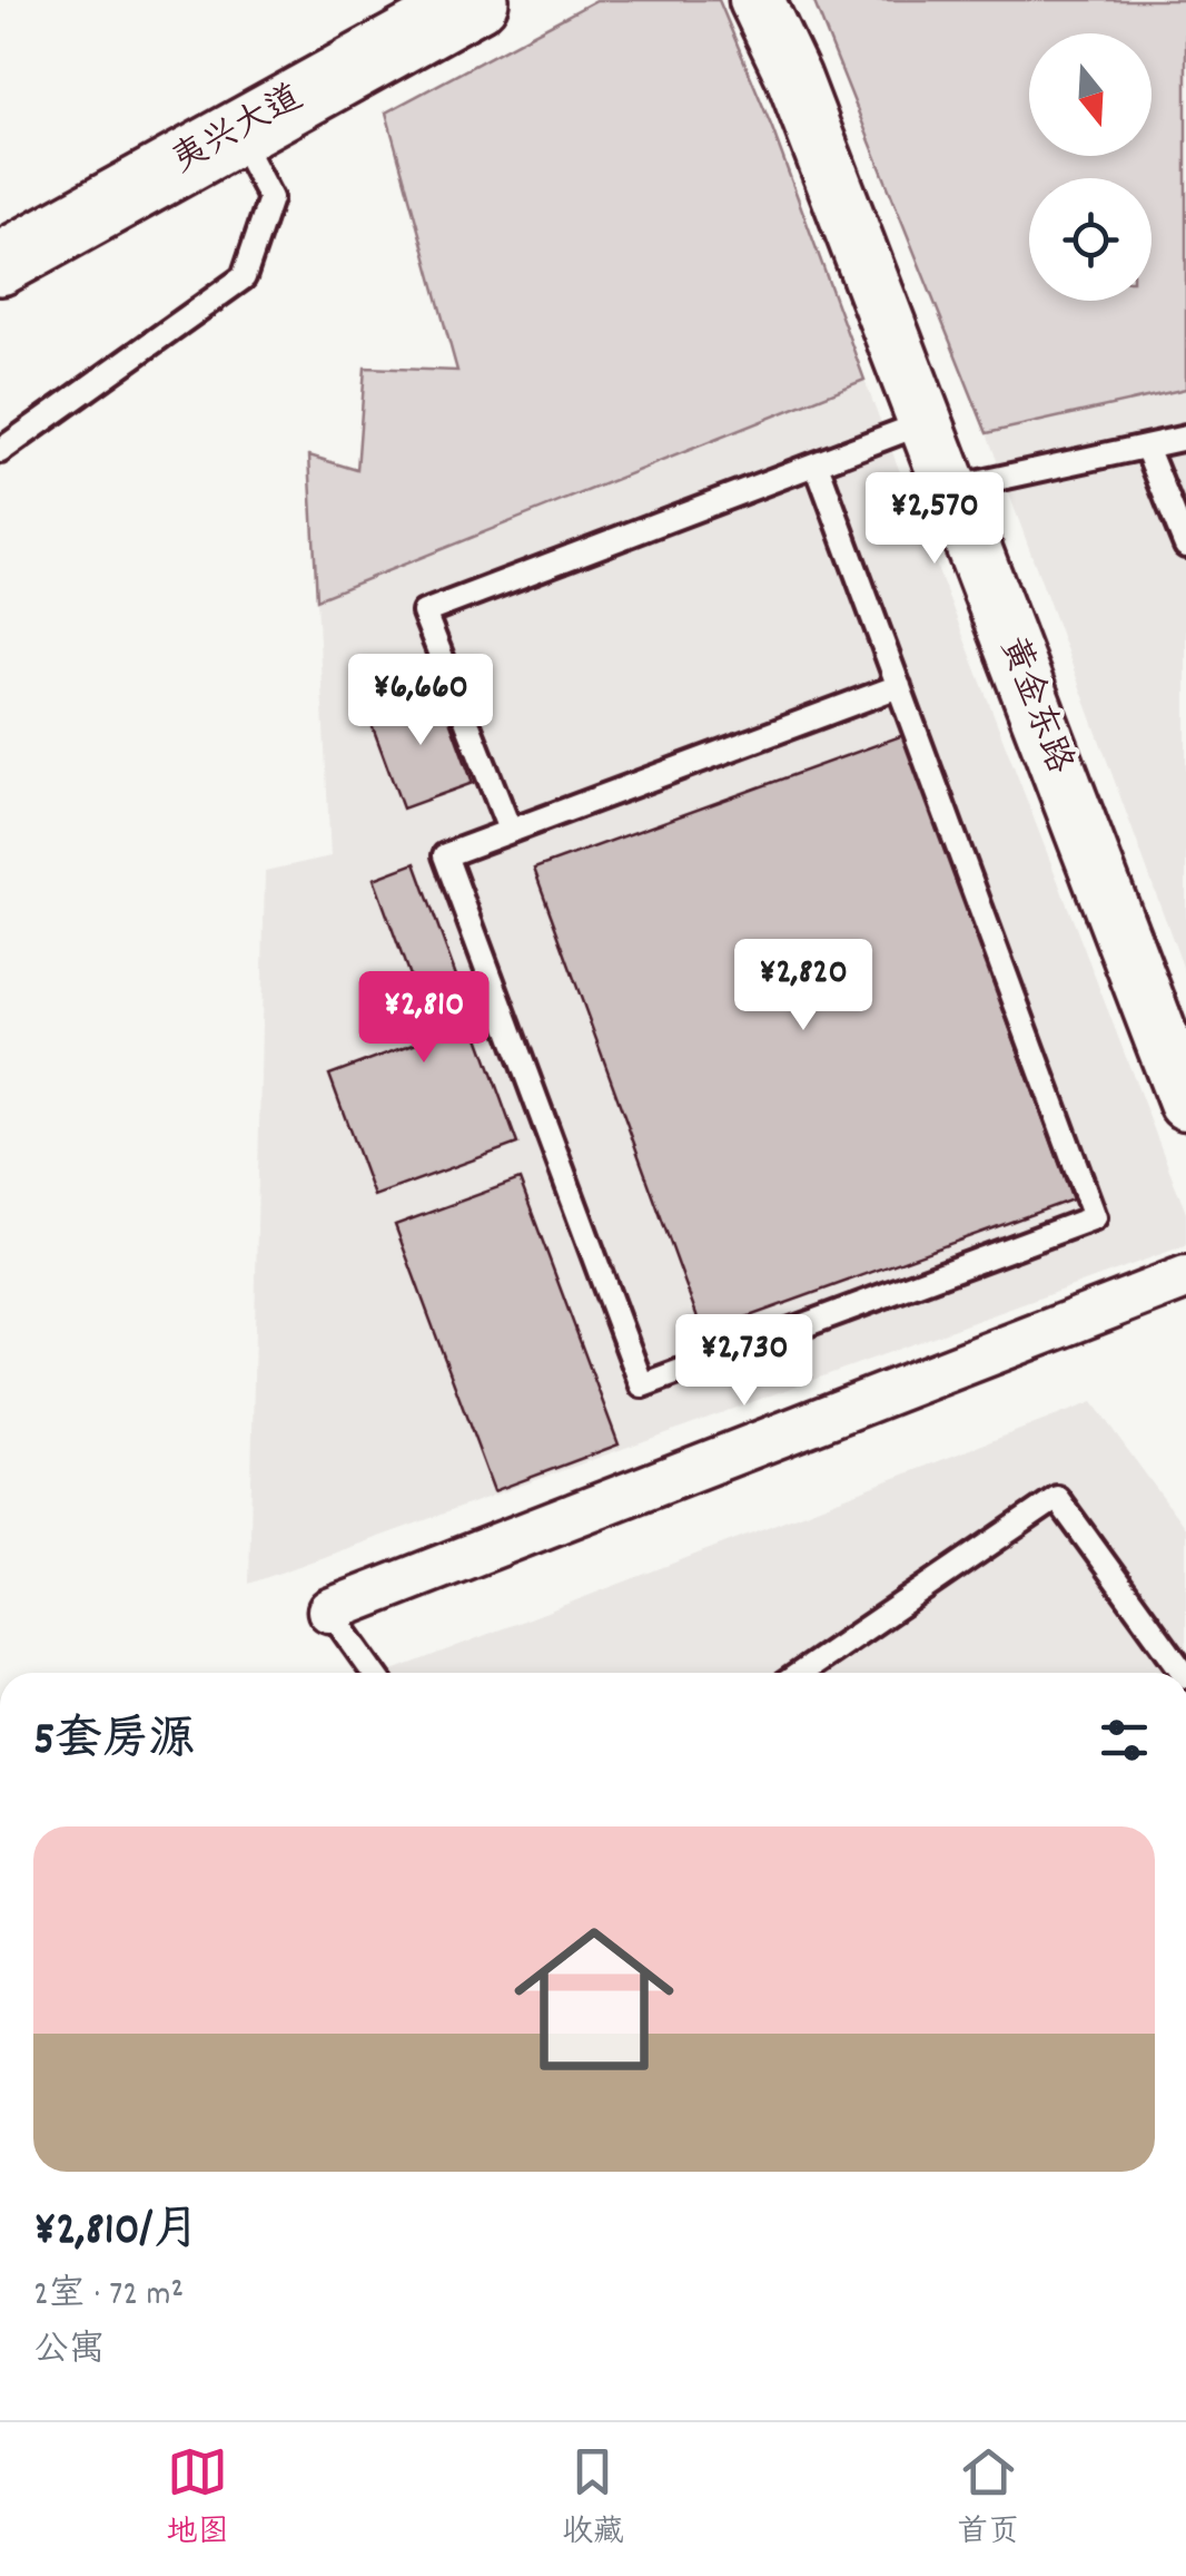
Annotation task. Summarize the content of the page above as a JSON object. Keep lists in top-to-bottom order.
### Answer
{
  "streets": {
    "highway": ["夷兴大道"],
    "street": ["黄金东路"]
  },
  "north": "bottom",
  "page": {
    "price": [
      "¥2,570",
      "¥6,660",
      "¥2,820",
      "¥2,810",
      "¥2,730"
    ],
    "heading": "5套房源",
    "list": [
      {
        "name": "¥2,810/月",
        "note": "2室 · 72 m² · 公寓"
      }
    ],
    "tabs": ["地图", "收藏", "首页"]
  }
}
